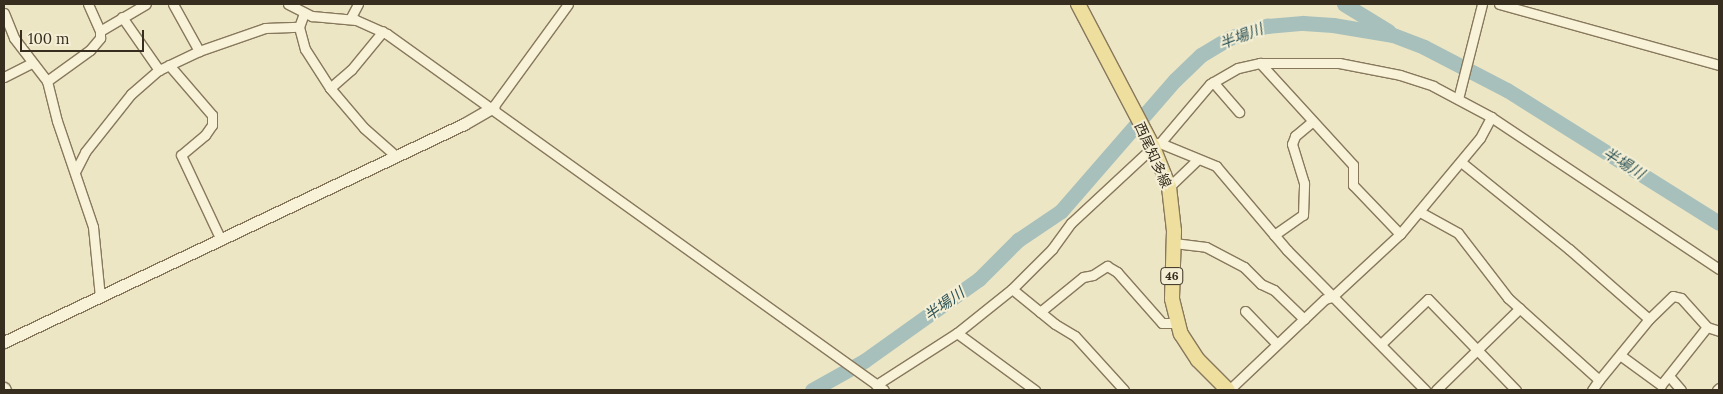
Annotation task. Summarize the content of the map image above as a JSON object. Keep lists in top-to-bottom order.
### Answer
{
  "streets": {
    "main road": ["西尾知多線", "46"]
  },
  "water": ["半場川"],
  "scale_bar": "100 m"
}
